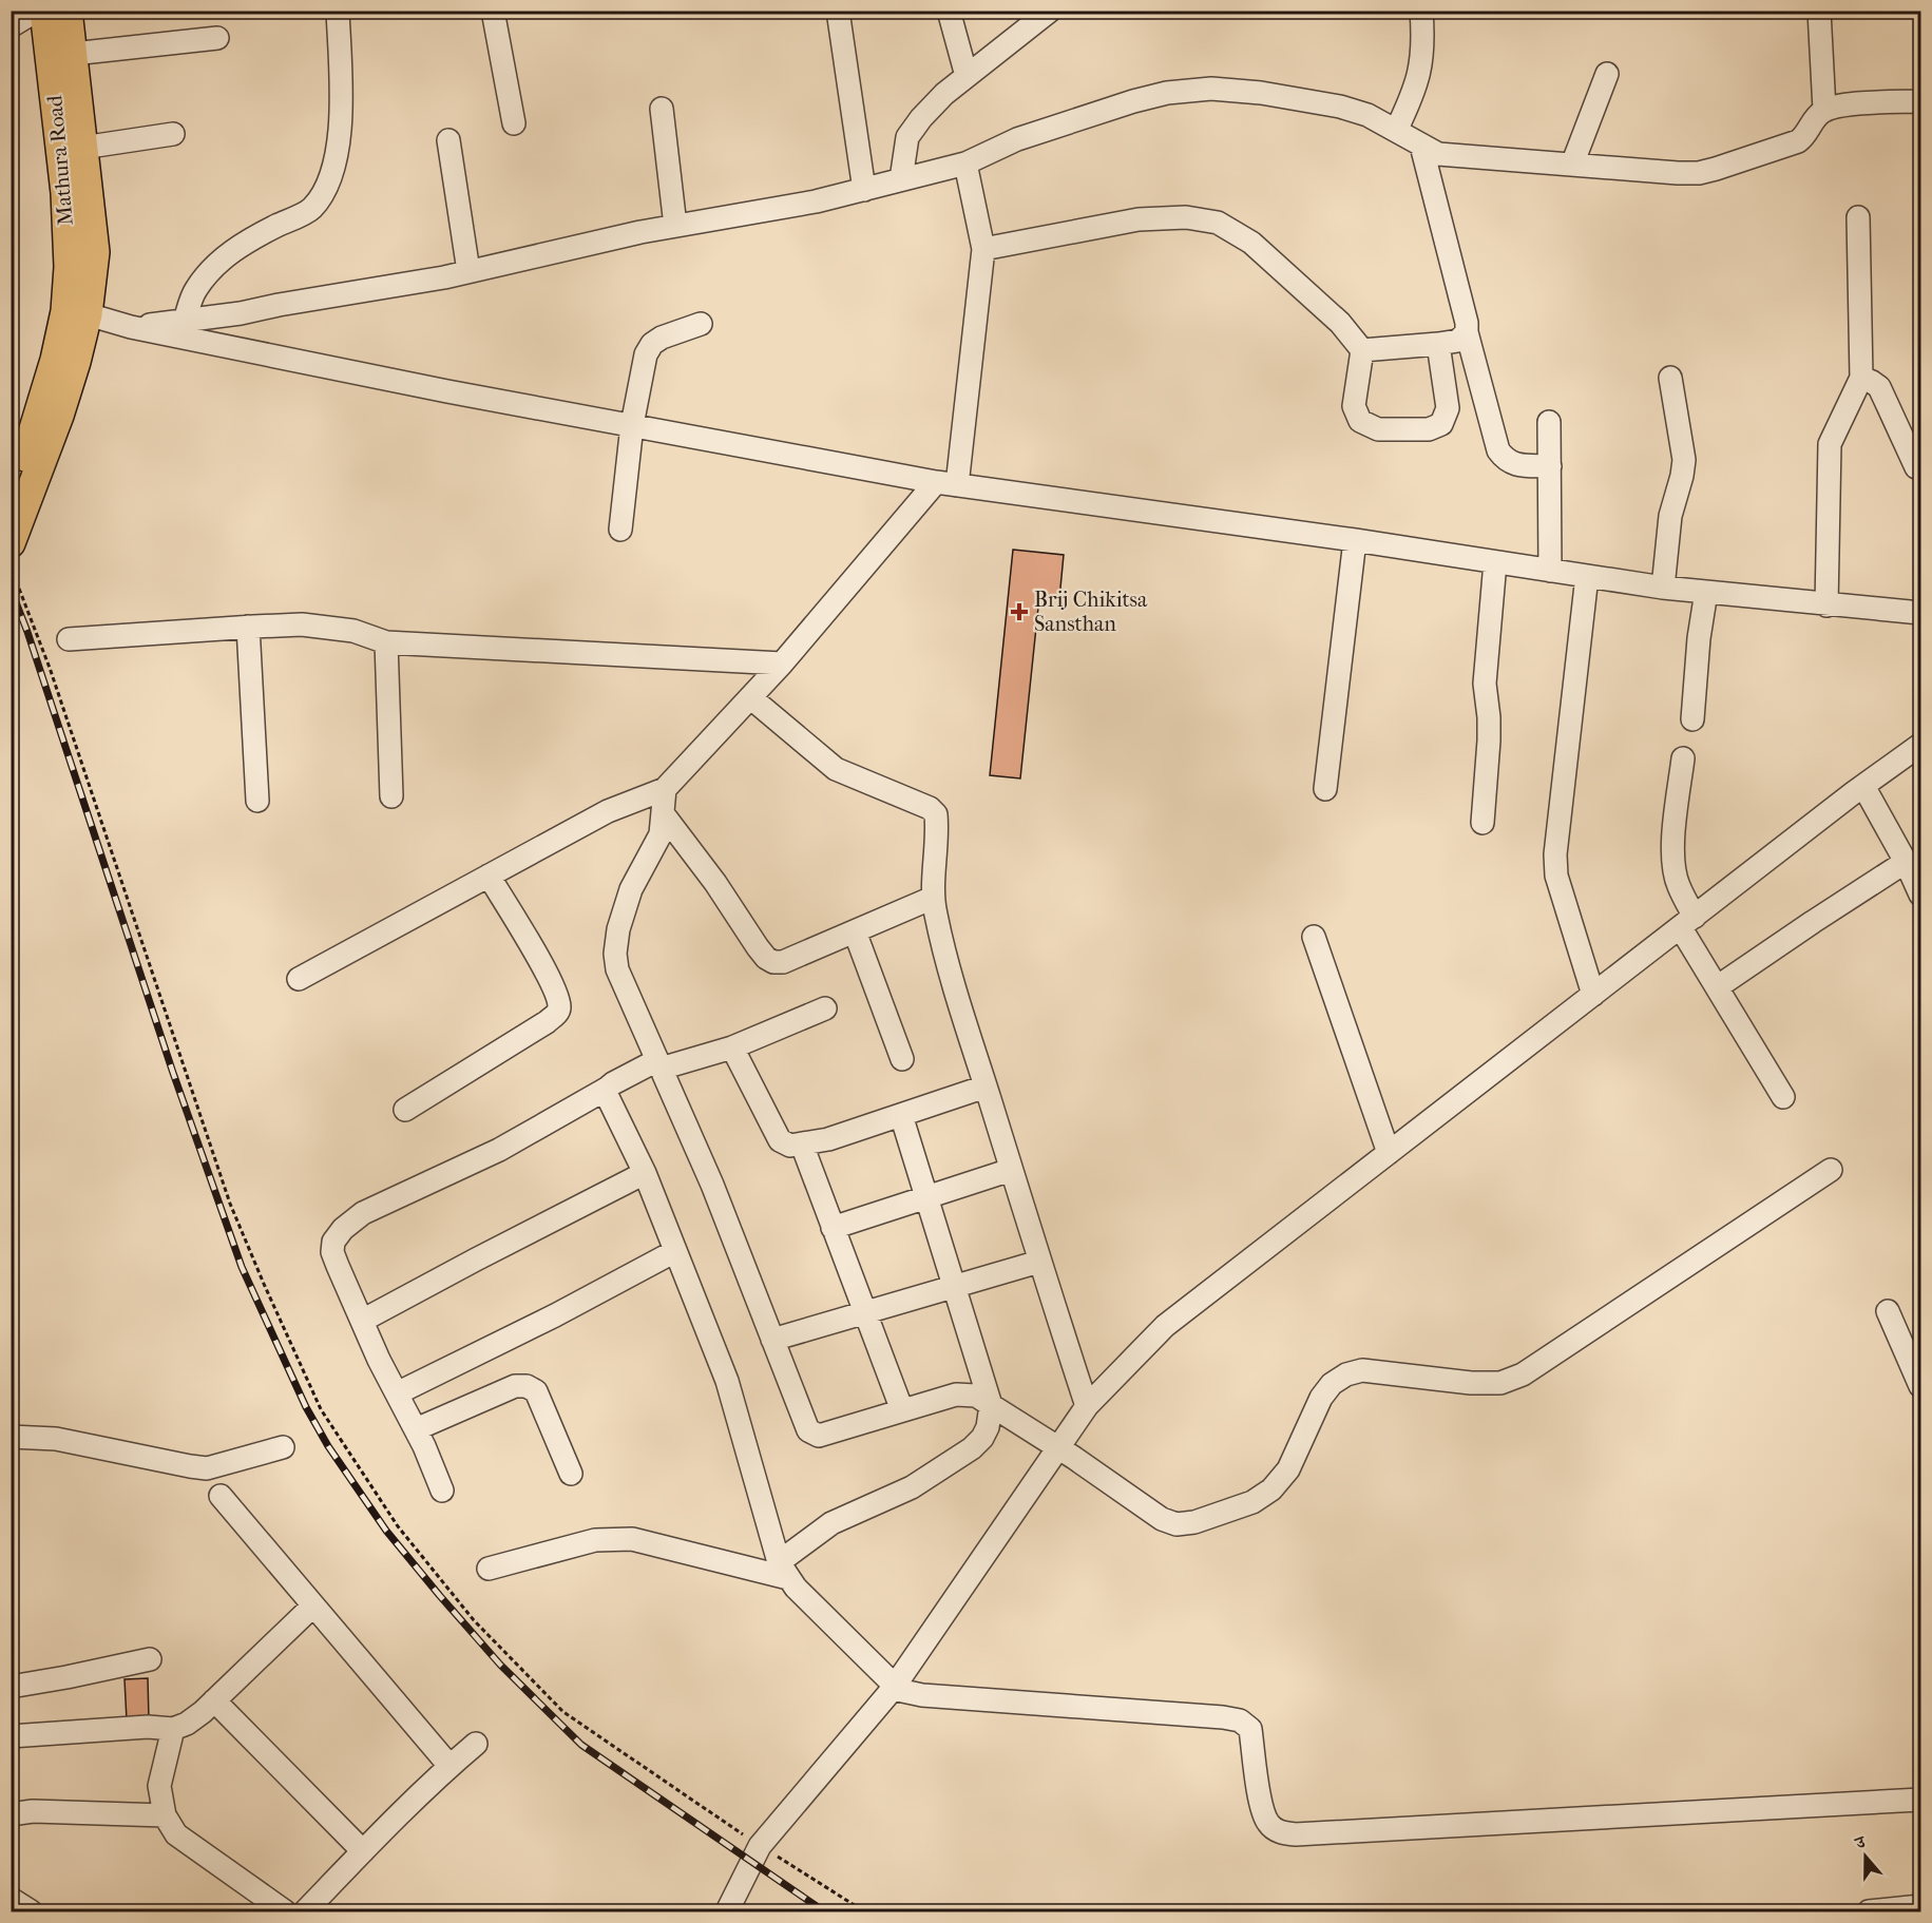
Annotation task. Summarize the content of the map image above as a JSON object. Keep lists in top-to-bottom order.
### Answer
{
  "streets": {
    "main road": ["Mathura Road"]
  },
  "places": {
    "health": ["Brij Chikitsa Sansthan"]
  },
  "north": "top"
}
